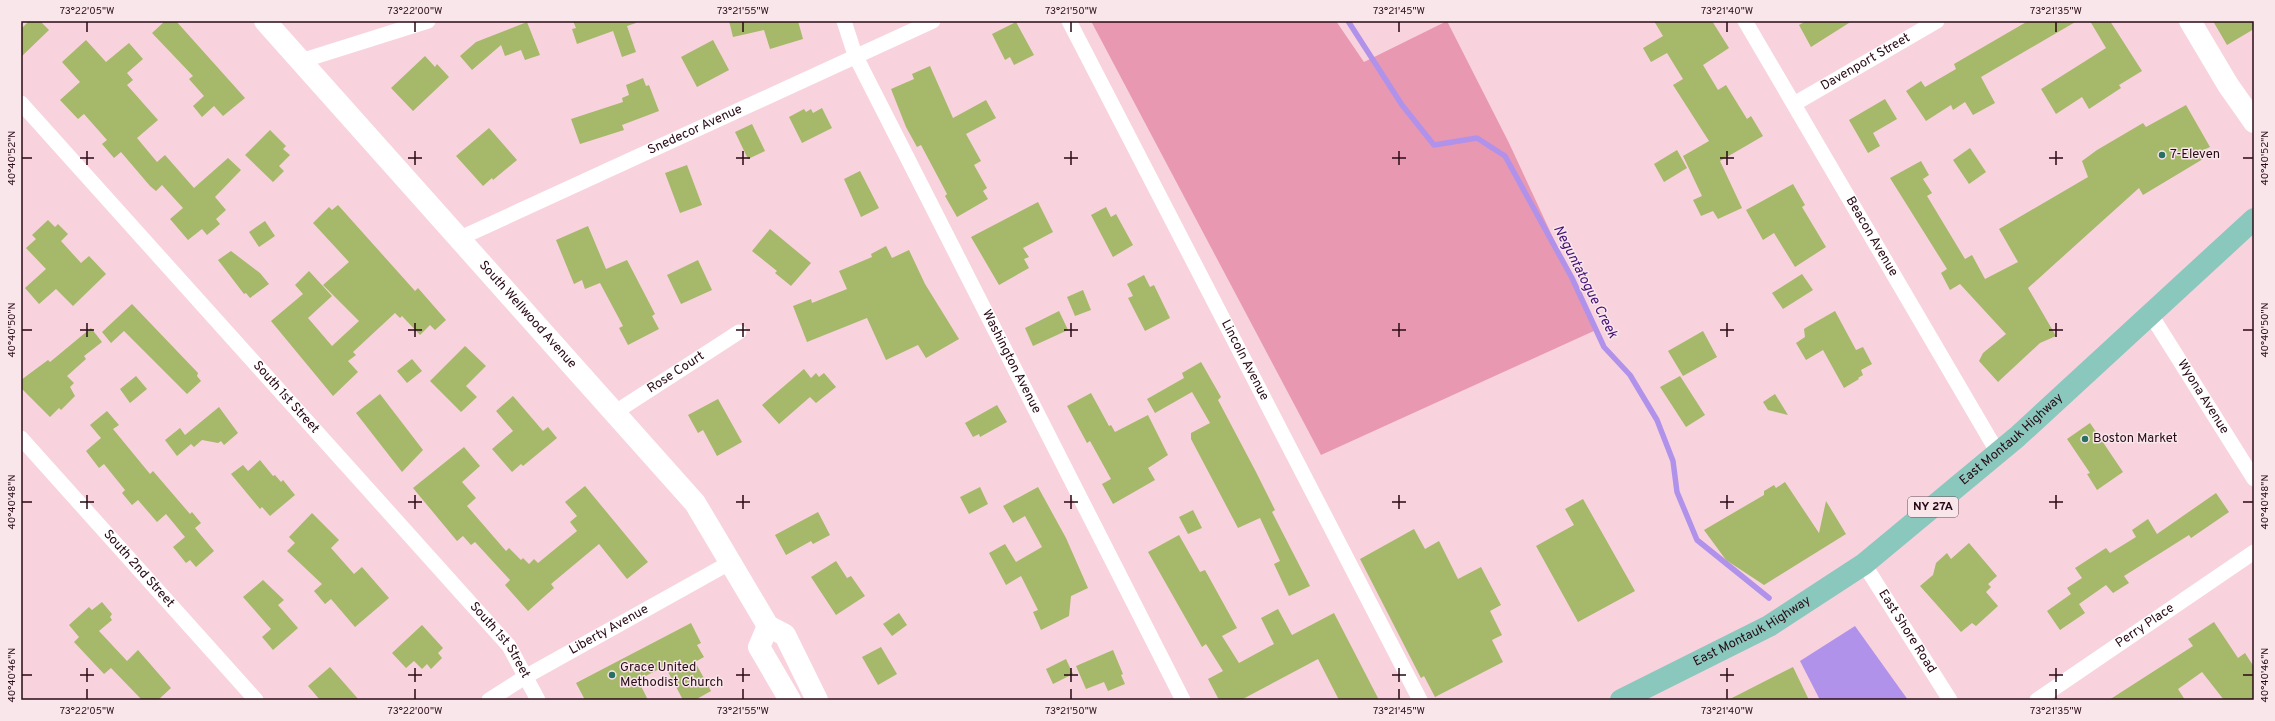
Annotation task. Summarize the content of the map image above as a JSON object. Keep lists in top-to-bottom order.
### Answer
{
  "streets": {
    "main road": ["South Wellwood Avenue", "East Montauk Highway", "NY 27A"],
    "street": [
      "Davenport Street",
      "Snedecor Avenue",
      "Beacon Avenue",
      "Lincoln Avenue",
      "Washington Avenue",
      "Rose Court",
      "South 1st Street",
      "Wyona Avenue",
      "South 2nd Street",
      "Perry Place",
      "Liberty Avenue",
      "East Shore Road"
    ]
  },
  "crossings": [
    ["Davenport Street", "Beacon Avenue"],
    ["Snedecor Avenue", "South Wellwood Avenue"],
    ["Snedecor Avenue", "Washington Avenue"],
    ["Beacon Avenue", "East Montauk Highway"],
    ["South Wellwood Avenue", "Rose Court"],
    ["South Wellwood Avenue", "Liberty Avenue"],
    ["South 1st Street", "Liberty Avenue"],
    ["Wyona Avenue", "East Montauk Highway"],
    ["East Montauk Highway", "East Shore Road"]
  ],
  "water": ["Neguntatogue Creek"],
  "places": ["7-Eleven", "Boston Market", "Grace United Methodist Church"],
  "coordinates": [
    "73°22'05\"W",
    "73°22'00\"W",
    "73°21'55\"W",
    "73°21'50\"W",
    "73°21'45\"W",
    "73°21'40\"W",
    "73°21'35\"W",
    "40°40'52\"N",
    "40°40'50\"N",
    "40°40'48\"N",
    "40°40'46\"N"
  ]
}
